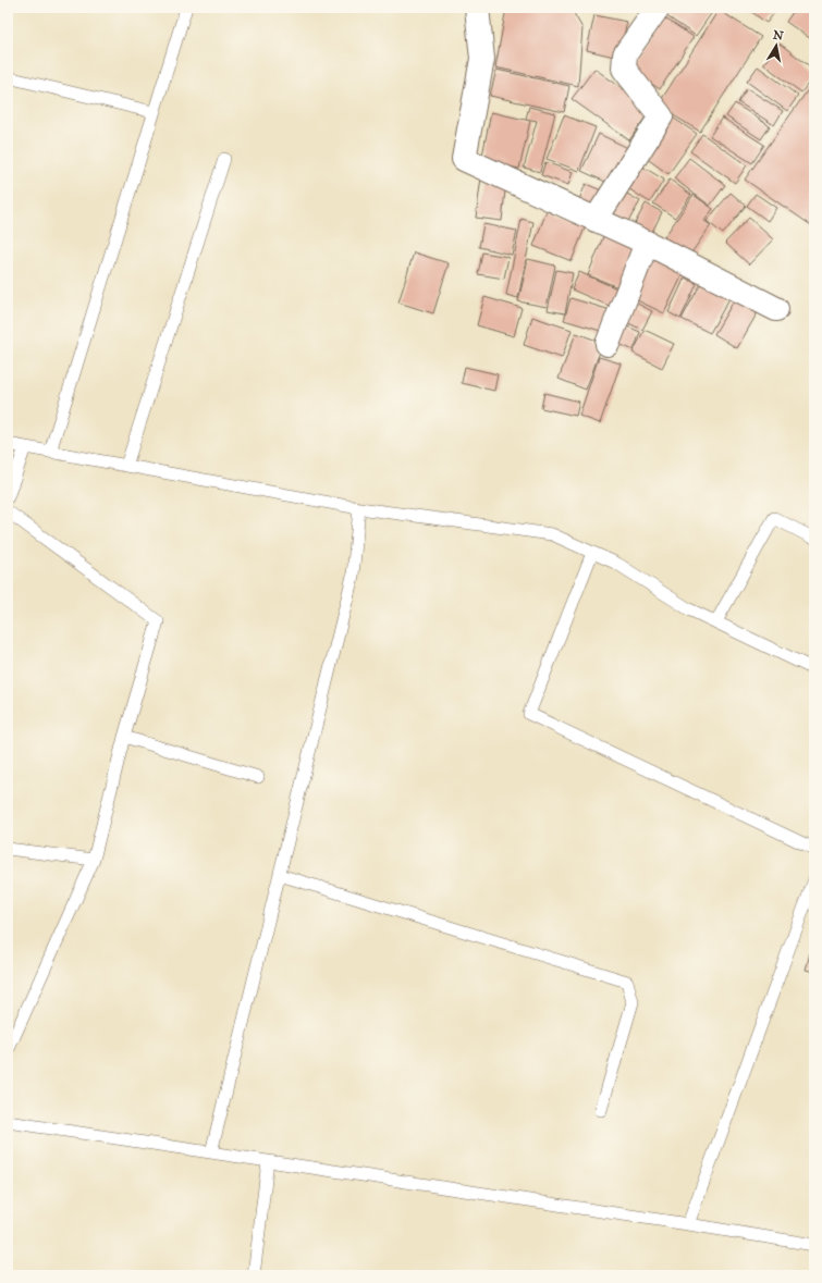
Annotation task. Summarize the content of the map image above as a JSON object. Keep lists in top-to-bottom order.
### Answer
{
  "north": "top"
}
